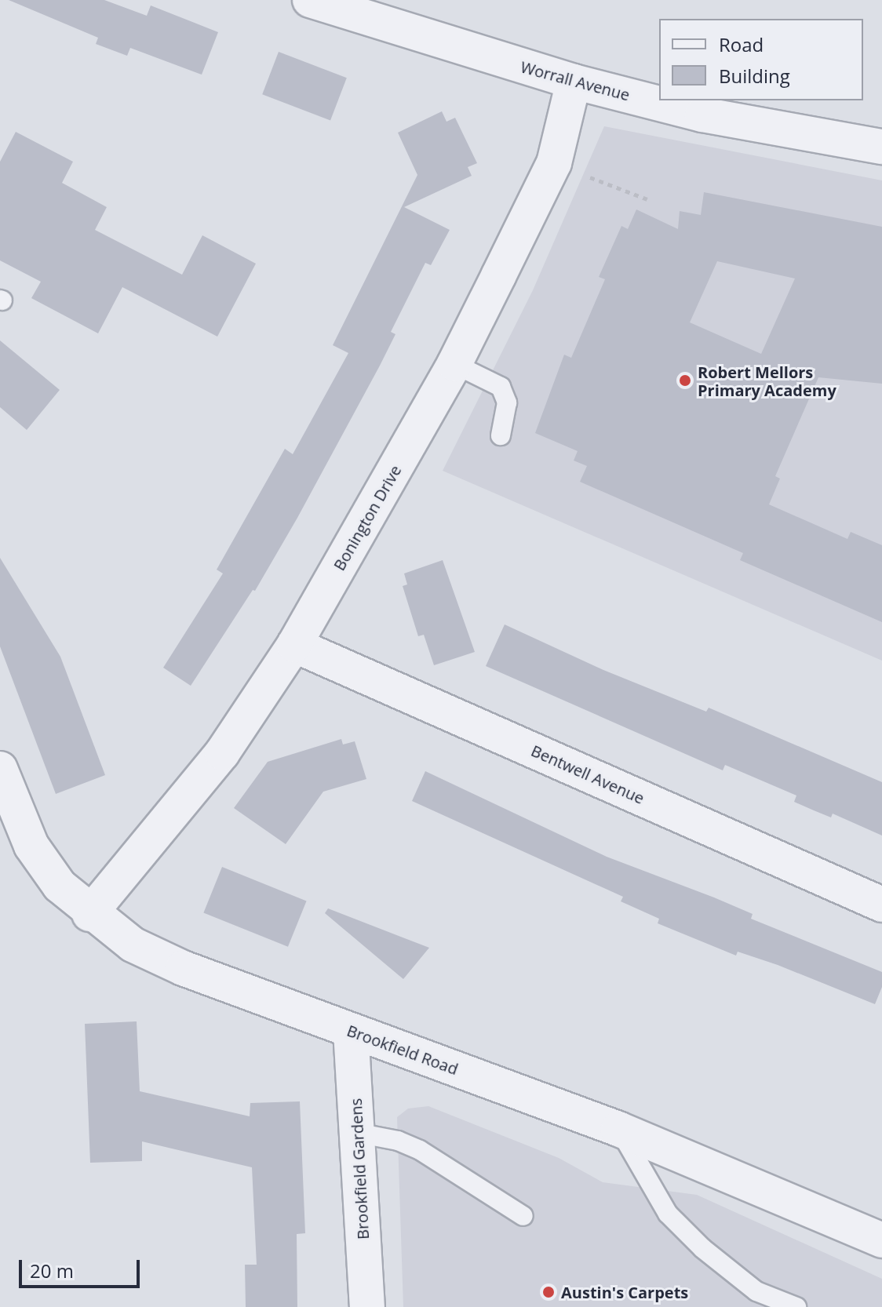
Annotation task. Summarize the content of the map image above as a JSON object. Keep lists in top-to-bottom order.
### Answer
{
  "streets": {
    "street": [
      "Worrall Avenue",
      "Bonington Drive",
      "Bentwell Avenue",
      "Brookfield Road",
      "Brookfield Gardens"
    ]
  },
  "crossings": [
    ["Worrall Avenue", "Bonington Drive"],
    ["Bonington Drive", "Bentwell Avenue"],
    ["Bonington Drive", "Brookfield Road"],
    ["Brookfield Road", "Brookfield Gardens"]
  ],
  "places": ["Robert Mellors Primary Academy", "Austin's Carpets"],
  "legend": ["Road", "Building"],
  "scale_bar": "20 m"
}
